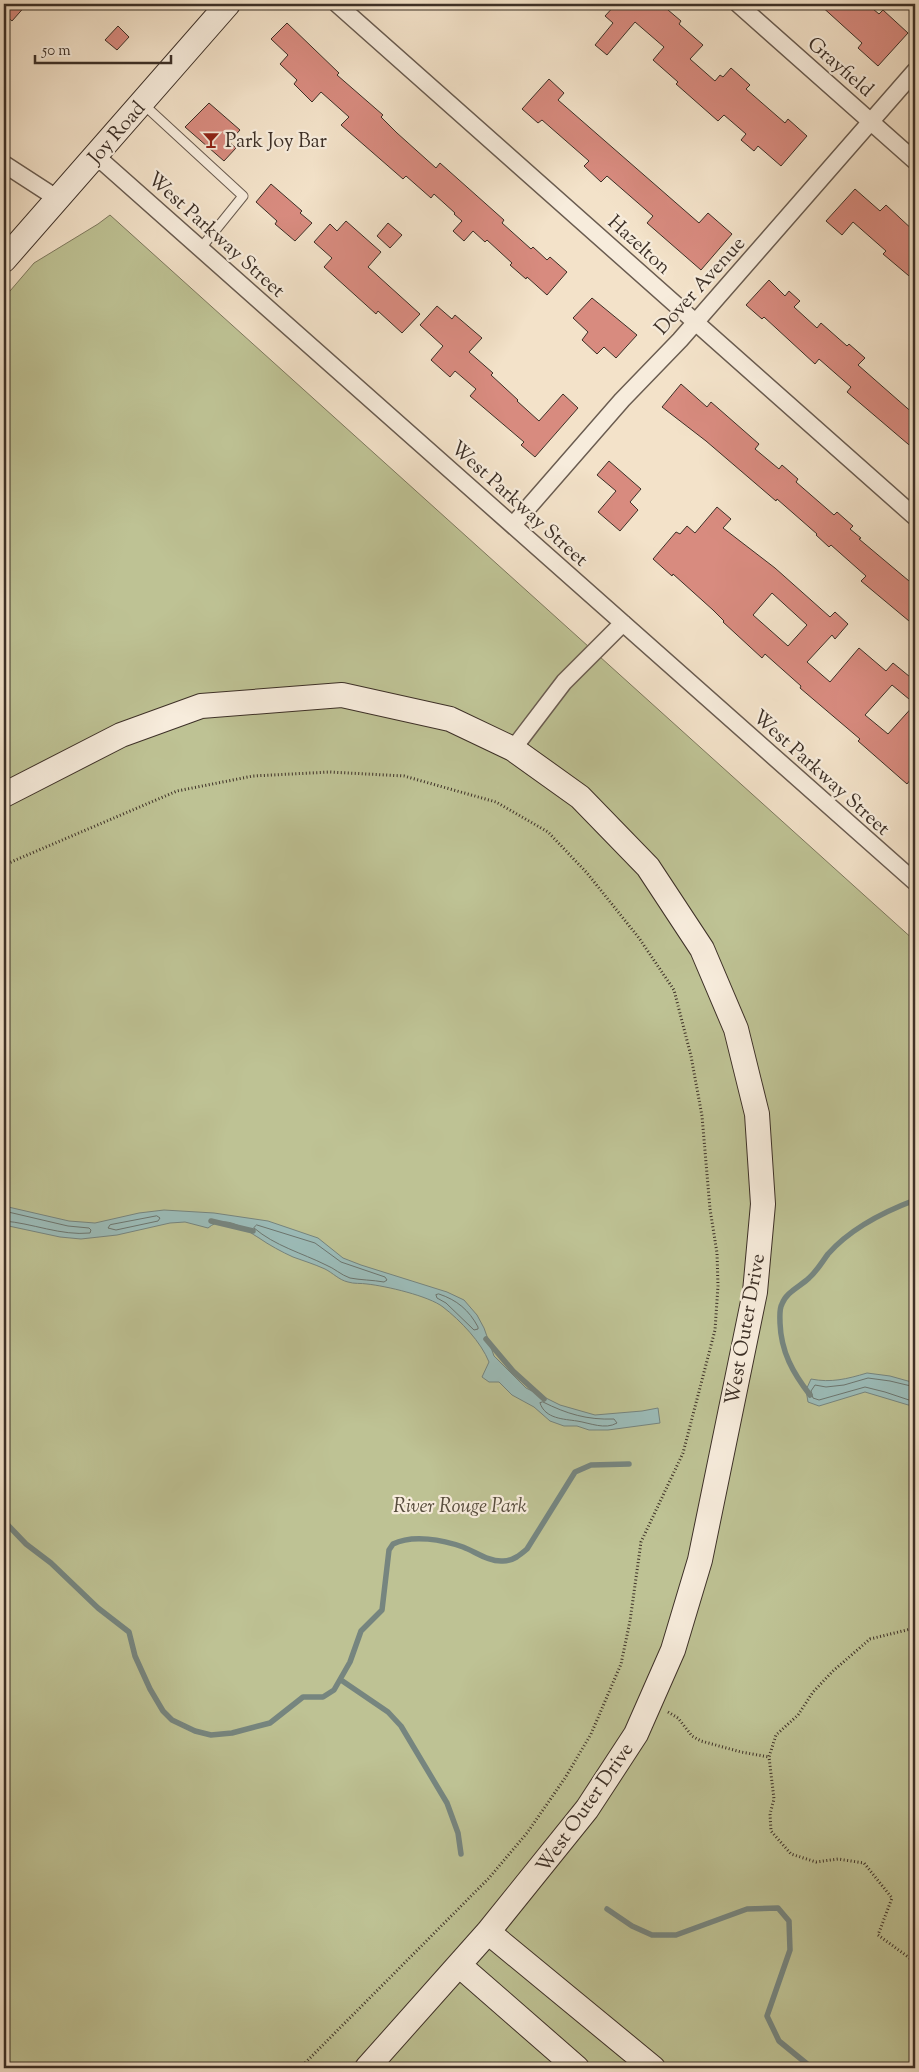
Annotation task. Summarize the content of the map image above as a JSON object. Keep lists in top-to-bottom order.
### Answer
{
  "streets": {
    "main road": ["Joy Road", "West Outer Drive"],
    "street": [
      "Grayfield",
      "West Parkway Street",
      "Hazelton",
      "Dover Avenue"
    ]
  },
  "crossings": [
    ["Grayfield", "Dover Avenue"],
    ["Joy Road", "West Parkway Street"],
    ["West Parkway Street", "Dover Avenue"],
    ["Hazelton", "Dover Avenue"]
  ],
  "parks": ["River Rouge Park"],
  "places": {
    "bar": ["Park Joy Bar"]
  },
  "scale_bar": "50 m"
}
